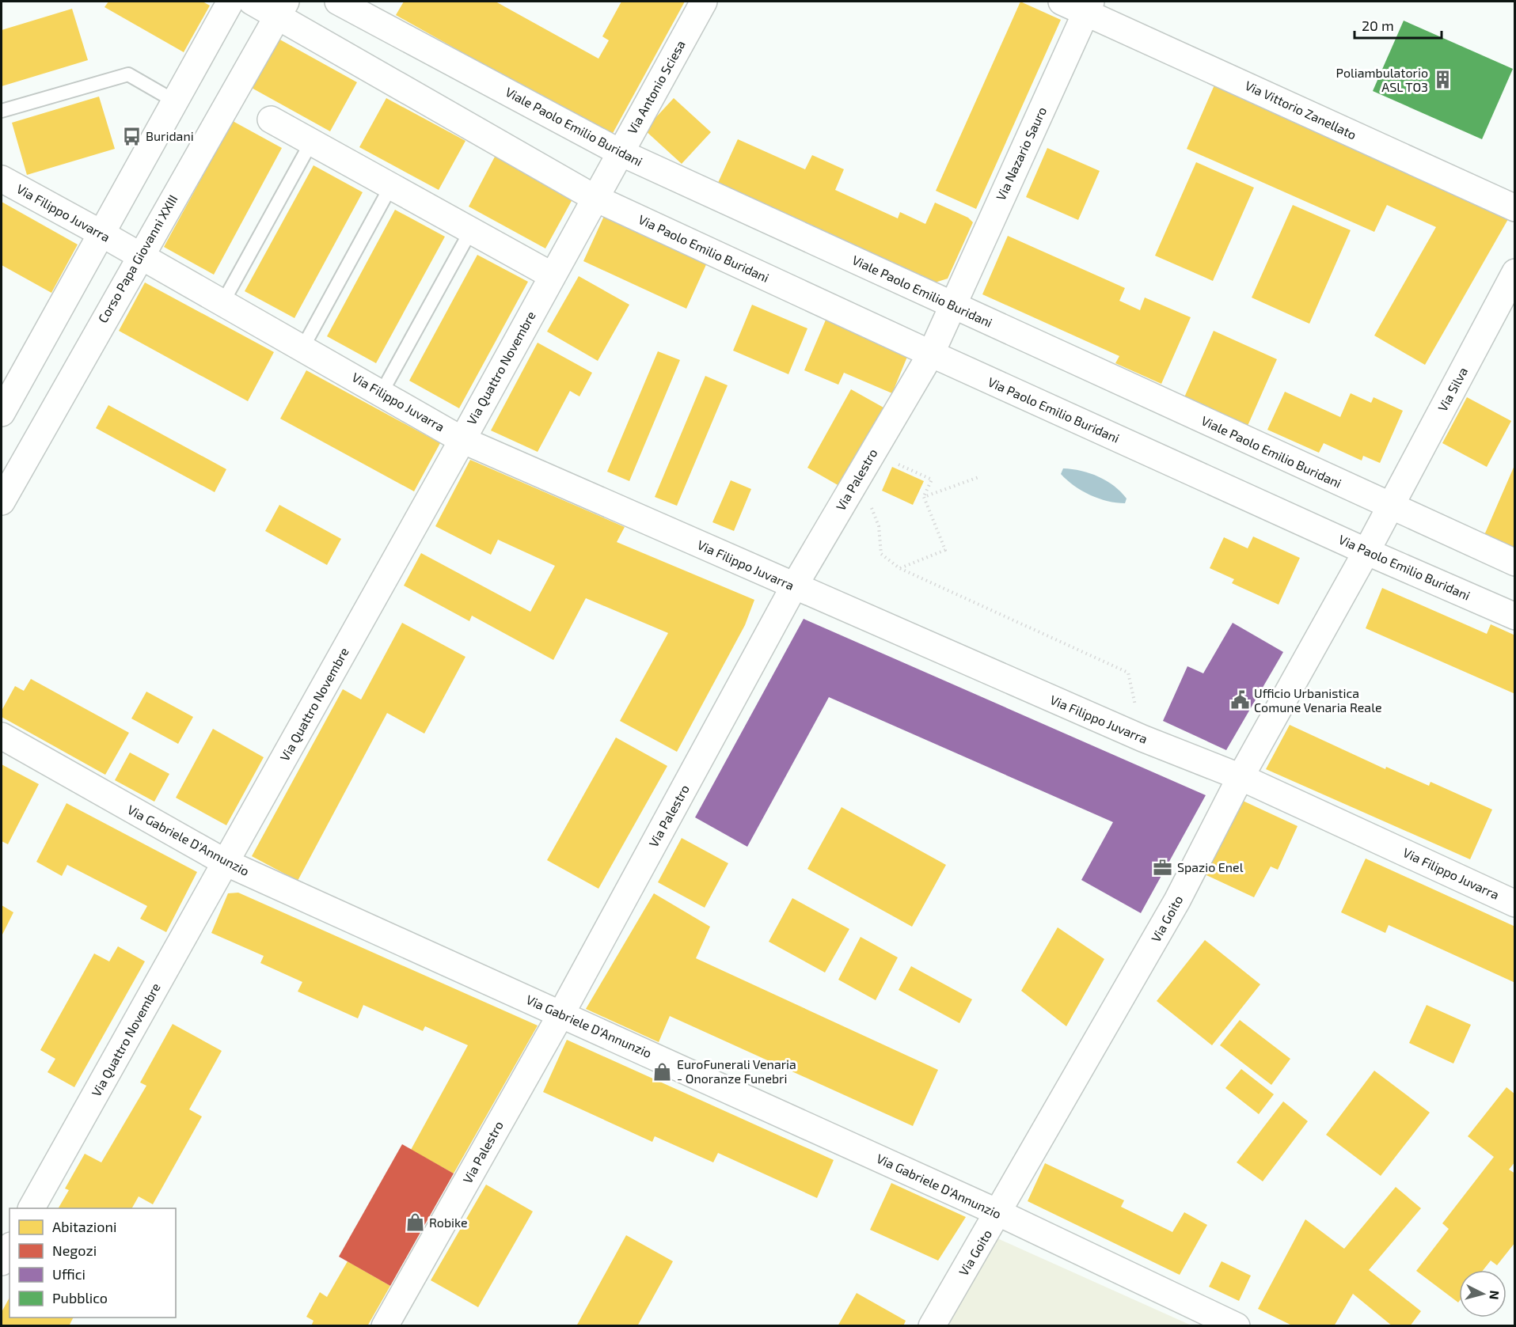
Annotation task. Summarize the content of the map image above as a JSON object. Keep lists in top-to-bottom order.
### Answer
{
  "streets": {
    "street": [
      "Via Antonio Sciesa",
      "Via Vittorio Zanellato",
      "Viale Paolo Emilio Buridani",
      "Via Nazario Sauro",
      "Via Filippo Juvarra",
      "Via Paolo Emilio Buridani",
      "Corso Papa Giovanni XXIII",
      "Via Quattro Novembre",
      "Via Silva",
      "Via Palestro",
      "Via Gabriele D'Annunzio",
      "Via Goito"
    ]
  },
  "crossings": [
    ["Via Antonio Sciesa", "Viale Paolo Emilio Buridani"],
    ["Via Antonio Sciesa", "Via Paolo Emilio Buridani"],
    ["Via Antonio Sciesa", "Via Quattro Novembre"],
    ["Via Vittorio Zanellato", "Via Nazario Sauro"],
    ["Viale Paolo Emilio Buridani", "Via Nazario Sauro"],
    ["Viale Paolo Emilio Buridani", "Via Silva"],
    ["Viale Paolo Emilio Buridani", "Via Palestro"],
    ["Viale Paolo Emilio Buridani", "Via Goito"],
    ["Via Nazario Sauro", "Via Palestro"],
    ["Via Filippo Juvarra", "Corso Papa Giovanni XXIII"],
    ["Via Filippo Juvarra", "Via Quattro Novembre"],
    ["Via Filippo Juvarra", "Via Palestro"],
    ["Via Filippo Juvarra", "Via Goito"],
    ["Via Paolo Emilio Buridani", "Via Quattro Novembre"],
    ["Via Paolo Emilio Buridani", "Via Palestro"],
    ["Via Paolo Emilio Buridani", "Via Goito"],
    ["Via Quattro Novembre", "Via Gabriele D'Annunzio"],
    ["Via Silva", "Via Goito"],
    ["Via Palestro", "Via Gabriele D'Annunzio"],
    ["Via Gabriele D'Annunzio", "Via Goito"]
  ],
  "places": {
    "building": ["Poliambulatorio ASL TO3"],
    "bus stop": ["Buridani"],
    "public building": ["Ufficio Urbanistica Comune Venaria Reale"],
    "office": ["Spazio Enel"],
    "shop": ["EuroFunerali Venaria - Onoranze Funebri", "Robike"]
  },
  "legend": [
    "Abitazioni",
    "Negozi",
    "Uffici",
    "Pubblico"
  ],
  "scale_bar": "20 m",
  "north": "right"
}
